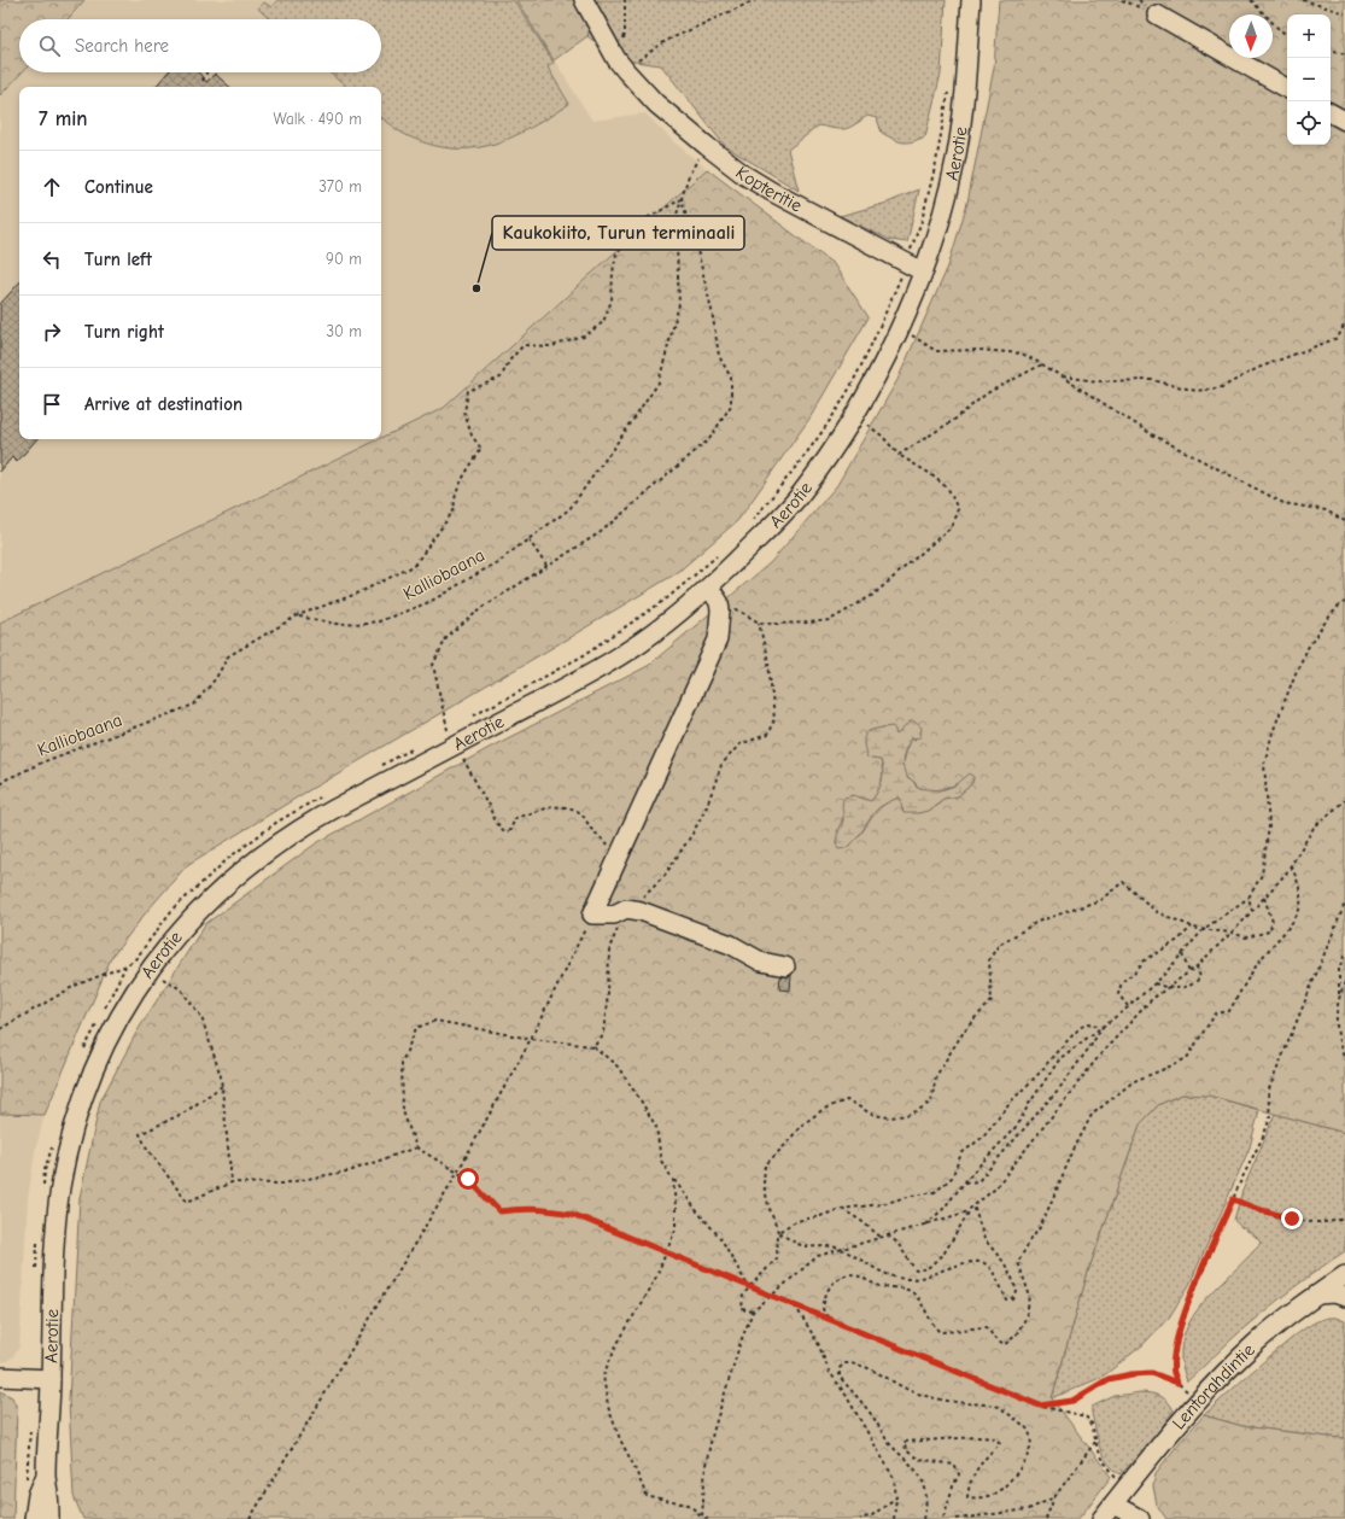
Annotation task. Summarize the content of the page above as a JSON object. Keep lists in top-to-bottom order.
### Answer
{
  "streets": {
    "street": ["Aerotie", "Kopteritie", "Lentorahdintie"],
    "path": ["Kalliobaana"]
  },
  "crossings": [
    ["Aerotie", "Kopteritie"],
    ["Kopteritie", "Kalliobaana"]
  ],
  "places": ["Kaukokiito, Turun terminaali"],
  "north": "bottom",
  "page": {
    "map_buttons": ["+", "−"],
    "search": "Search here",
    "heading": ["7 min", "Walk · 490 m"],
    "list": [
      ["Continue", "370 m"],
      ["Turn left", "90 m"],
      ["Turn right", "30 m"],
      "Arrive at destination"
    ]
  }
}
